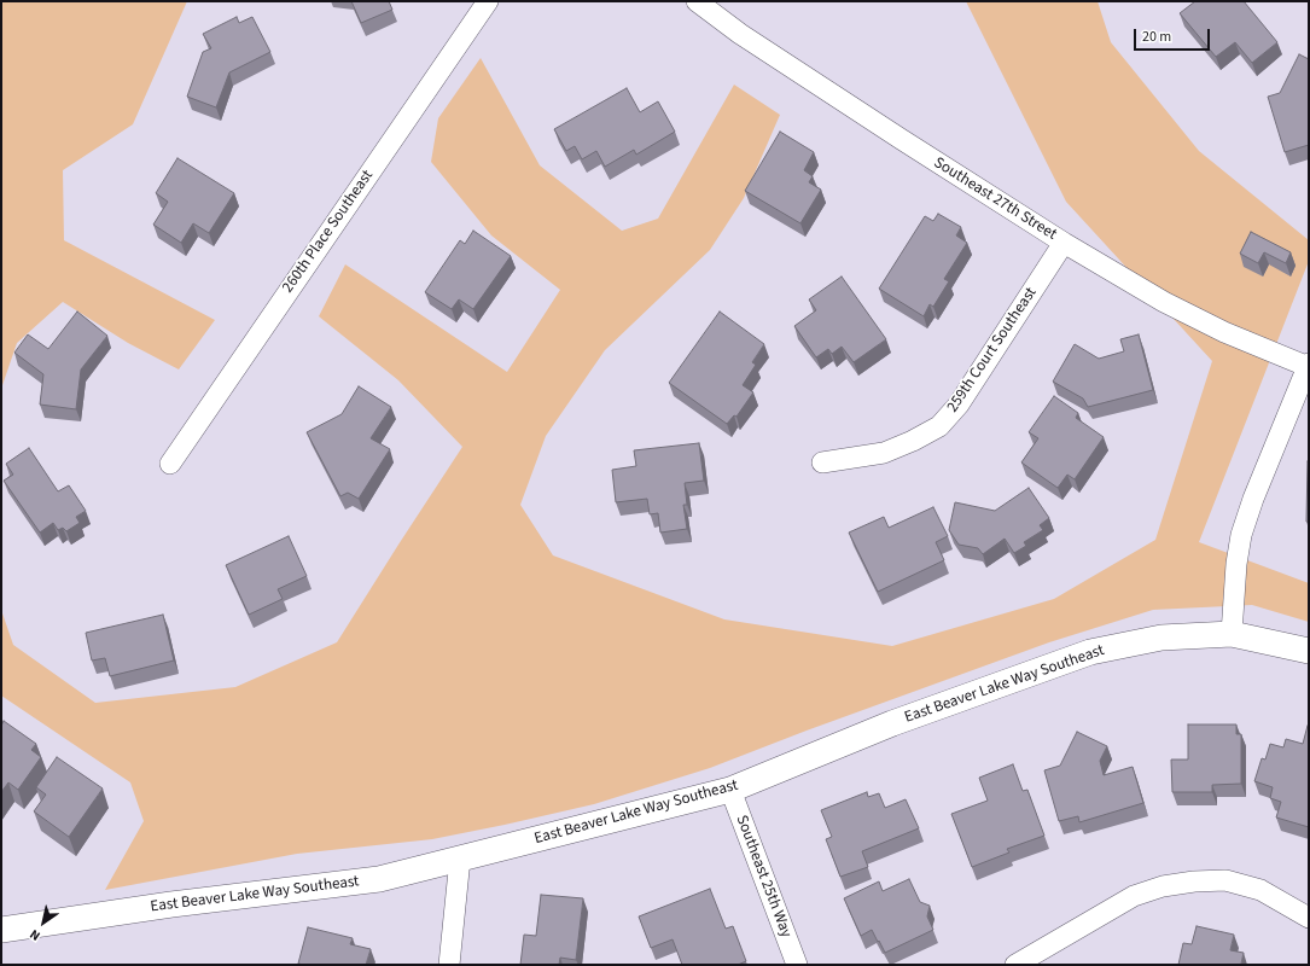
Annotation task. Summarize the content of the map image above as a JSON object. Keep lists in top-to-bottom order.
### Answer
{
  "streets": {
    "street": [
      "Southeast 27th Street",
      "260th Place Southeast",
      "259th Court Southeast",
      "East Beaver Lake Way Southeast",
      "Southeast 25th Way"
    ]
  },
  "crossings": [
    ["Southeast 27th Street", "259th Court Southeast"],
    ["East Beaver Lake Way Southeast", "Southeast 25th Way"]
  ],
  "scale_bar": "20 m",
  "north": "bottom left"
}
